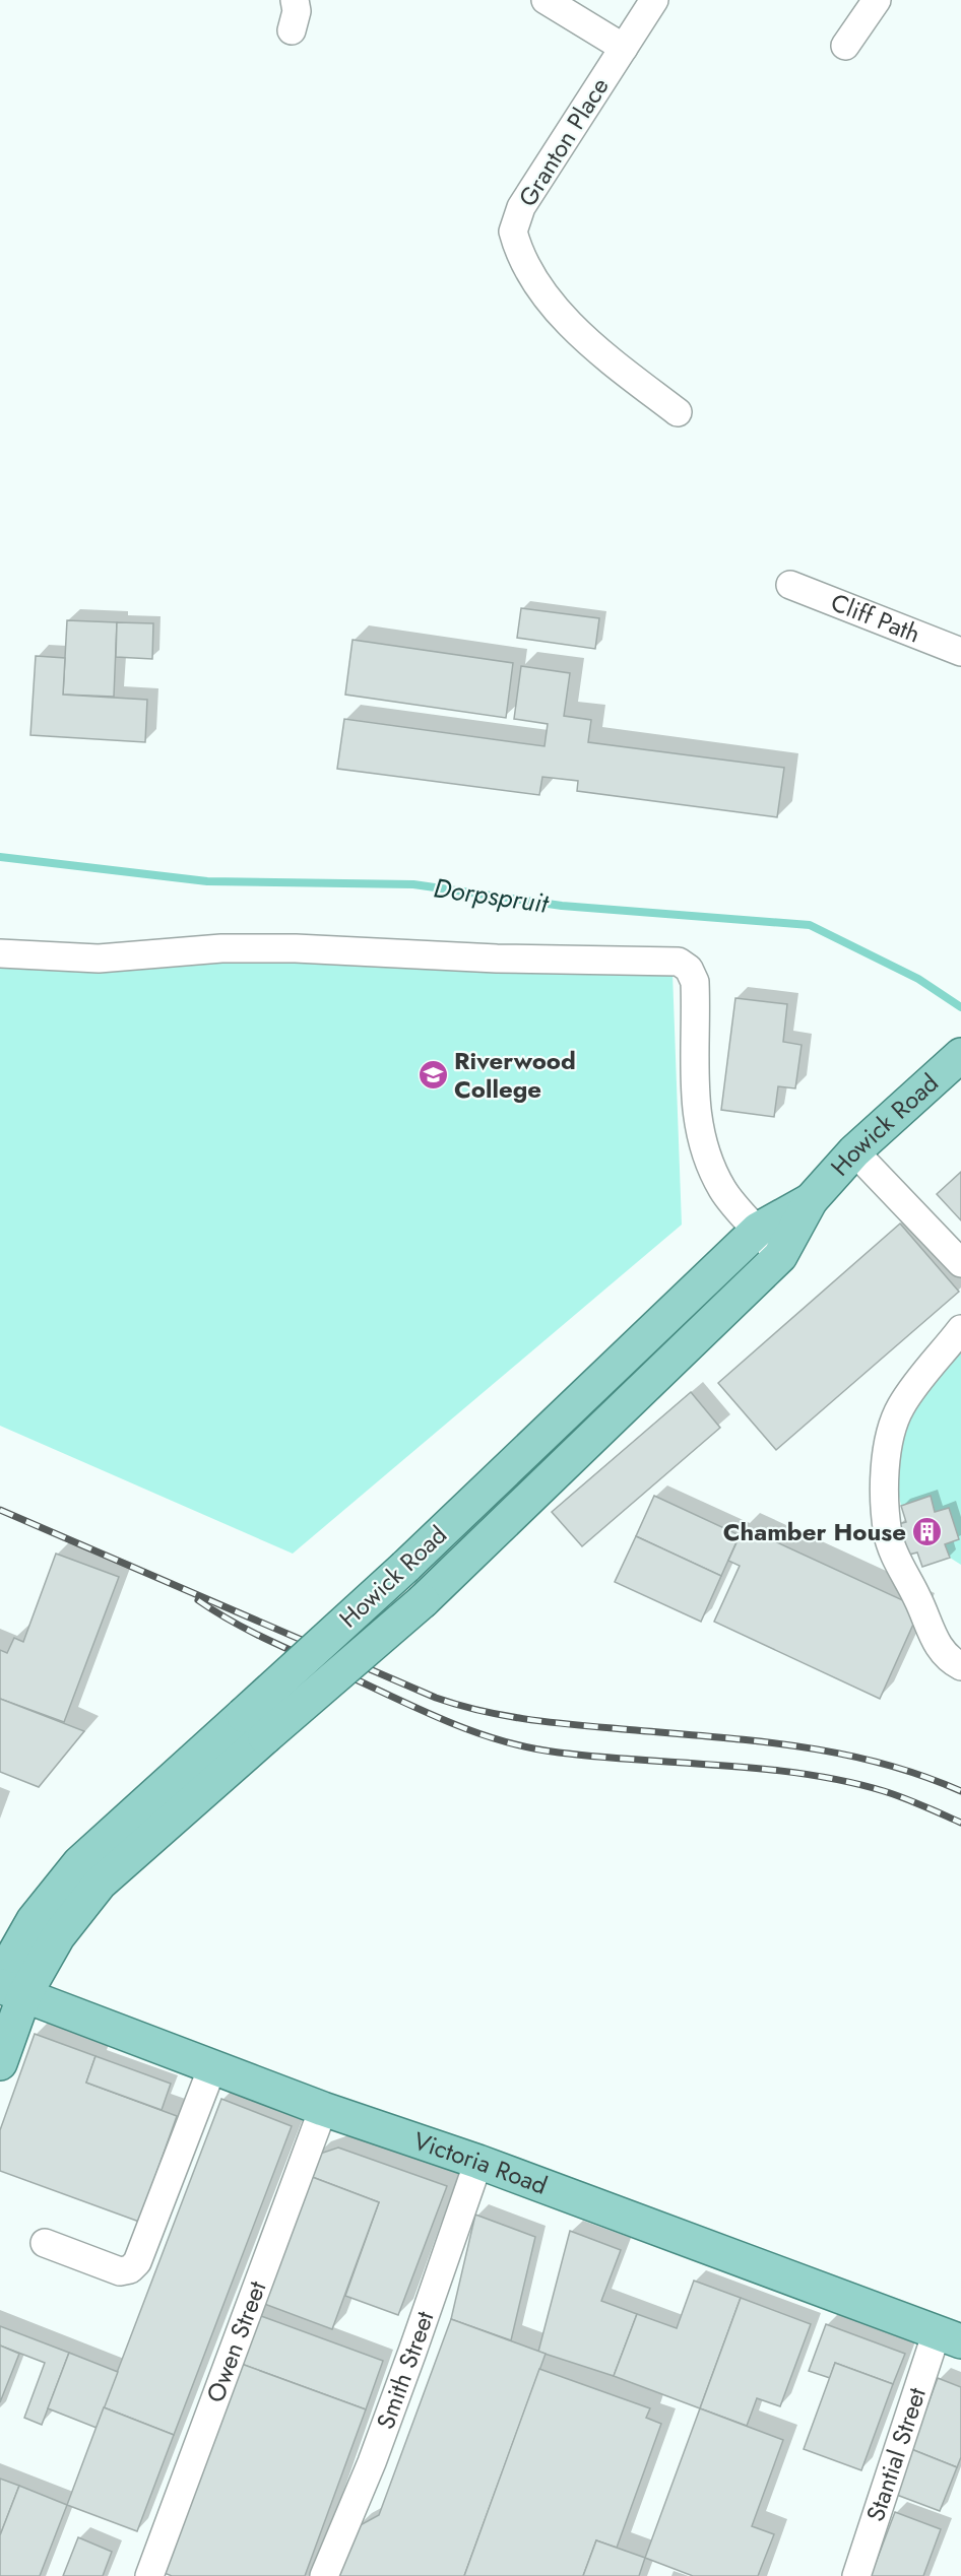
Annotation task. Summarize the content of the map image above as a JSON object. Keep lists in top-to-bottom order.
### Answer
{
  "streets": {
    "main road": ["Howick Road", "Victoria Road"],
    "street": [
      "Granton Place",
      "Cliff Path",
      "Owen Street",
      "Smith Street",
      "Stantial Street"
    ]
  },
  "crossings": [
    ["Howick Road", "Victoria Road"],
    ["Victoria Road", "Owen Street"],
    ["Victoria Road", "Smith Street"],
    ["Victoria Road", "Stantial Street"]
  ],
  "water": ["Dorpspruit"],
  "places": {
    "school or university": ["Riverwood College"],
    "building": ["Chamber House"]
  }
}
